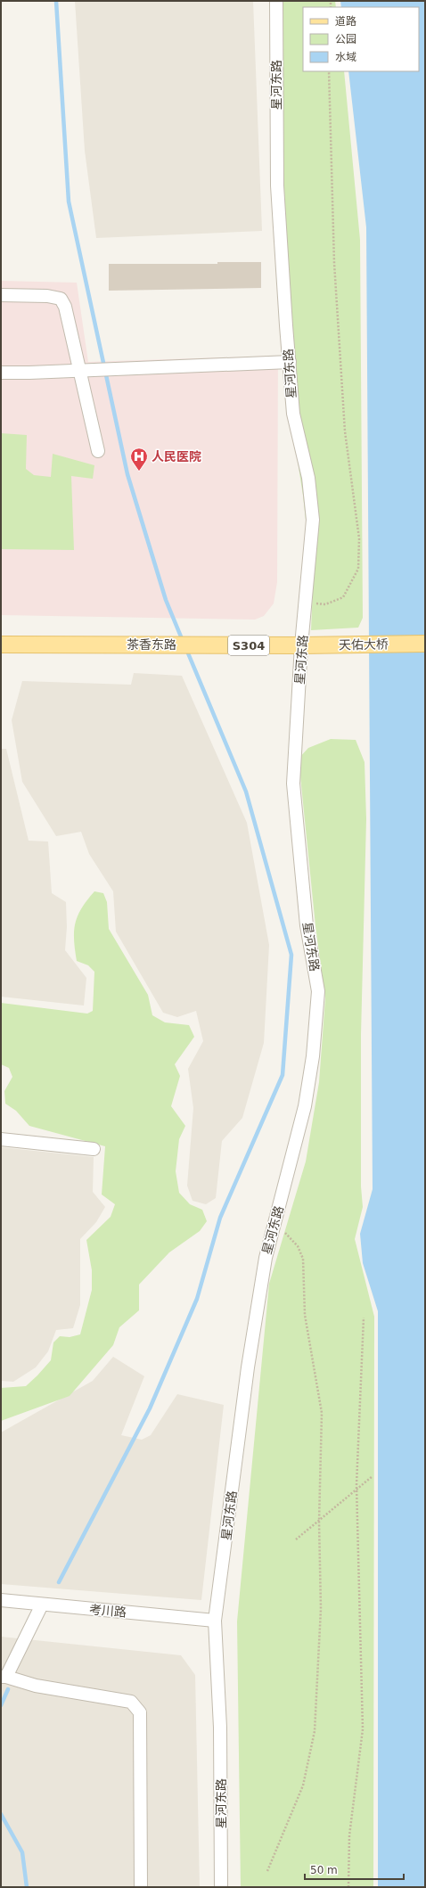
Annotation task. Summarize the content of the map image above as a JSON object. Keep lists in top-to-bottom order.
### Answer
{
  "streets": {
    "main road": ["茶香东路", "天佑大桥", "S304"],
    "street": ["星河东路", "考川路"]
  },
  "crossings": [
    ["星河东路", "茶香东路"],
    ["星河东路", "天佑大桥"],
    ["星河东路", "考川路"],
    ["茶香东路", "天佑大桥"]
  ],
  "places": {
    "hospital": ["人民医院"]
  },
  "legend": ["道路", "公园", "水域"],
  "scale_bar": "50 m"
}
